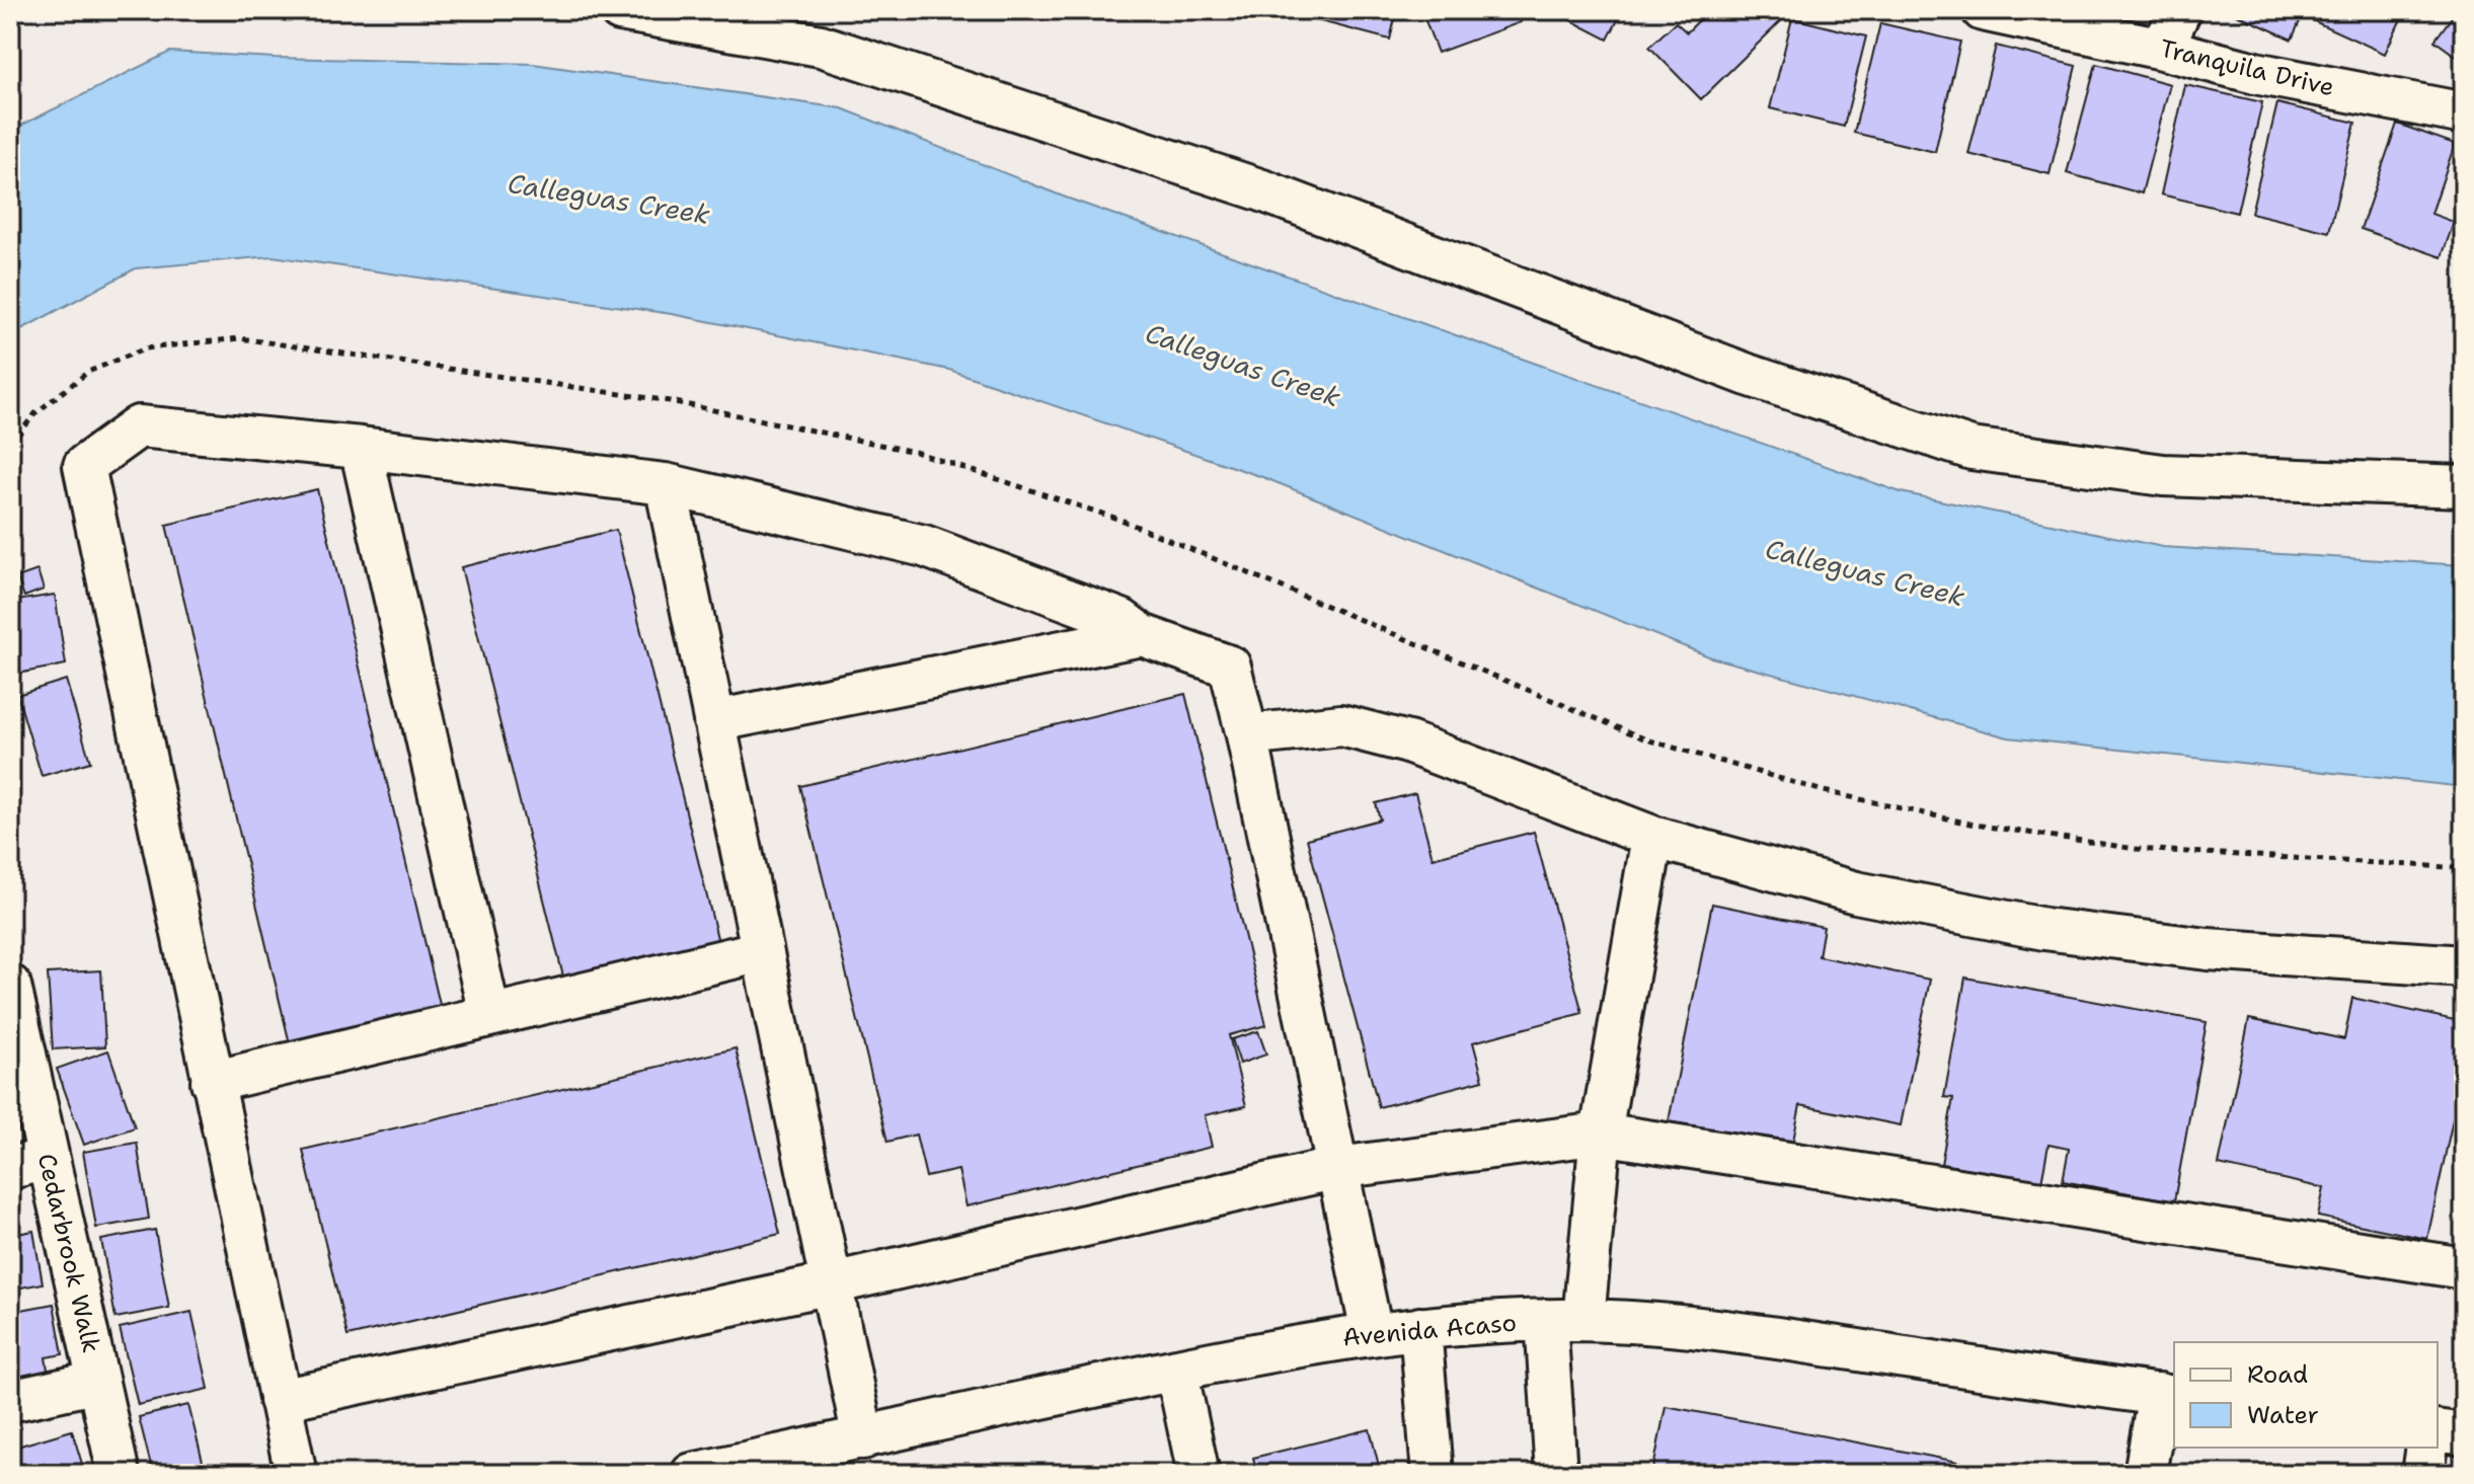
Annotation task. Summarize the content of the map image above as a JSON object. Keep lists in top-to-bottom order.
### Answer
{
  "streets": {
    "street": ["Tranquila Drive", "Cedarbrook Walk", "Avenida Acaso"]
  },
  "water": ["Calleguas Creek"],
  "legend": ["Road", "Water"]
}
